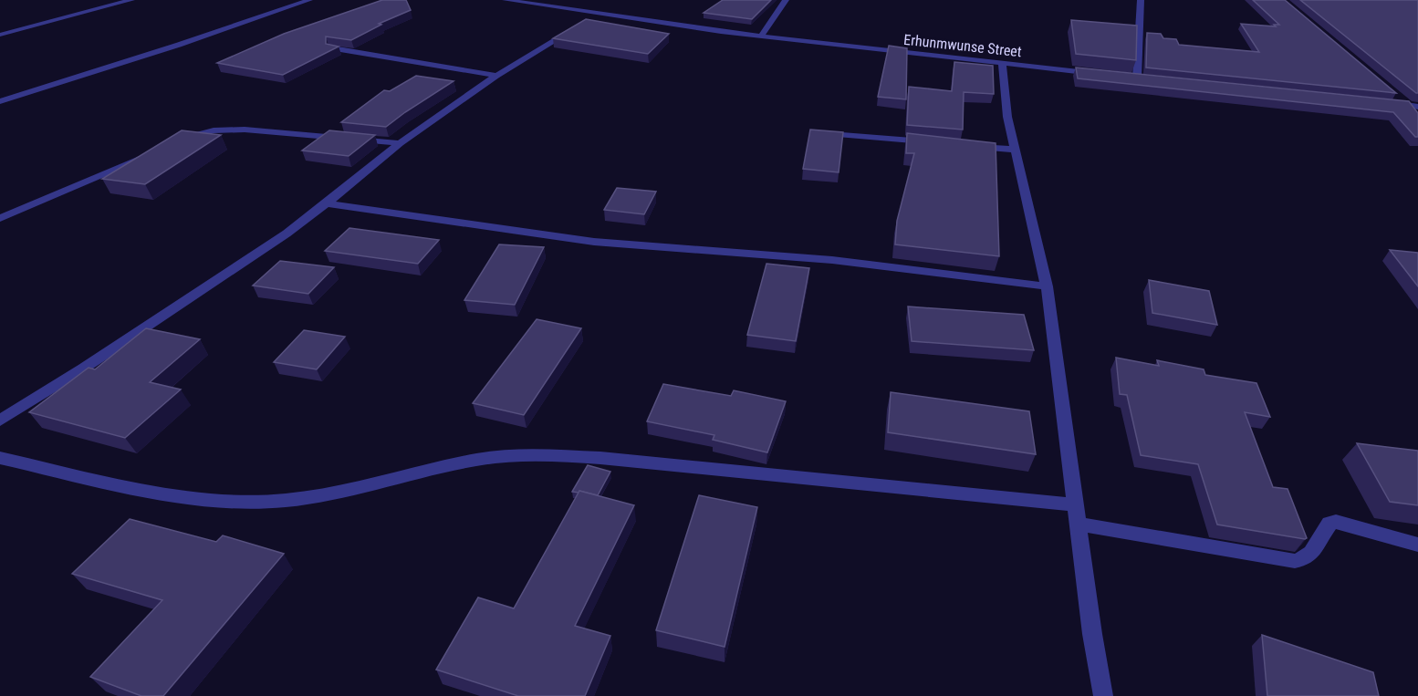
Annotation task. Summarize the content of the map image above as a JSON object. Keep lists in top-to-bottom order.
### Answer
{
  "streets": {
    "street": ["Erhunmwunse Street"]
  }
}
